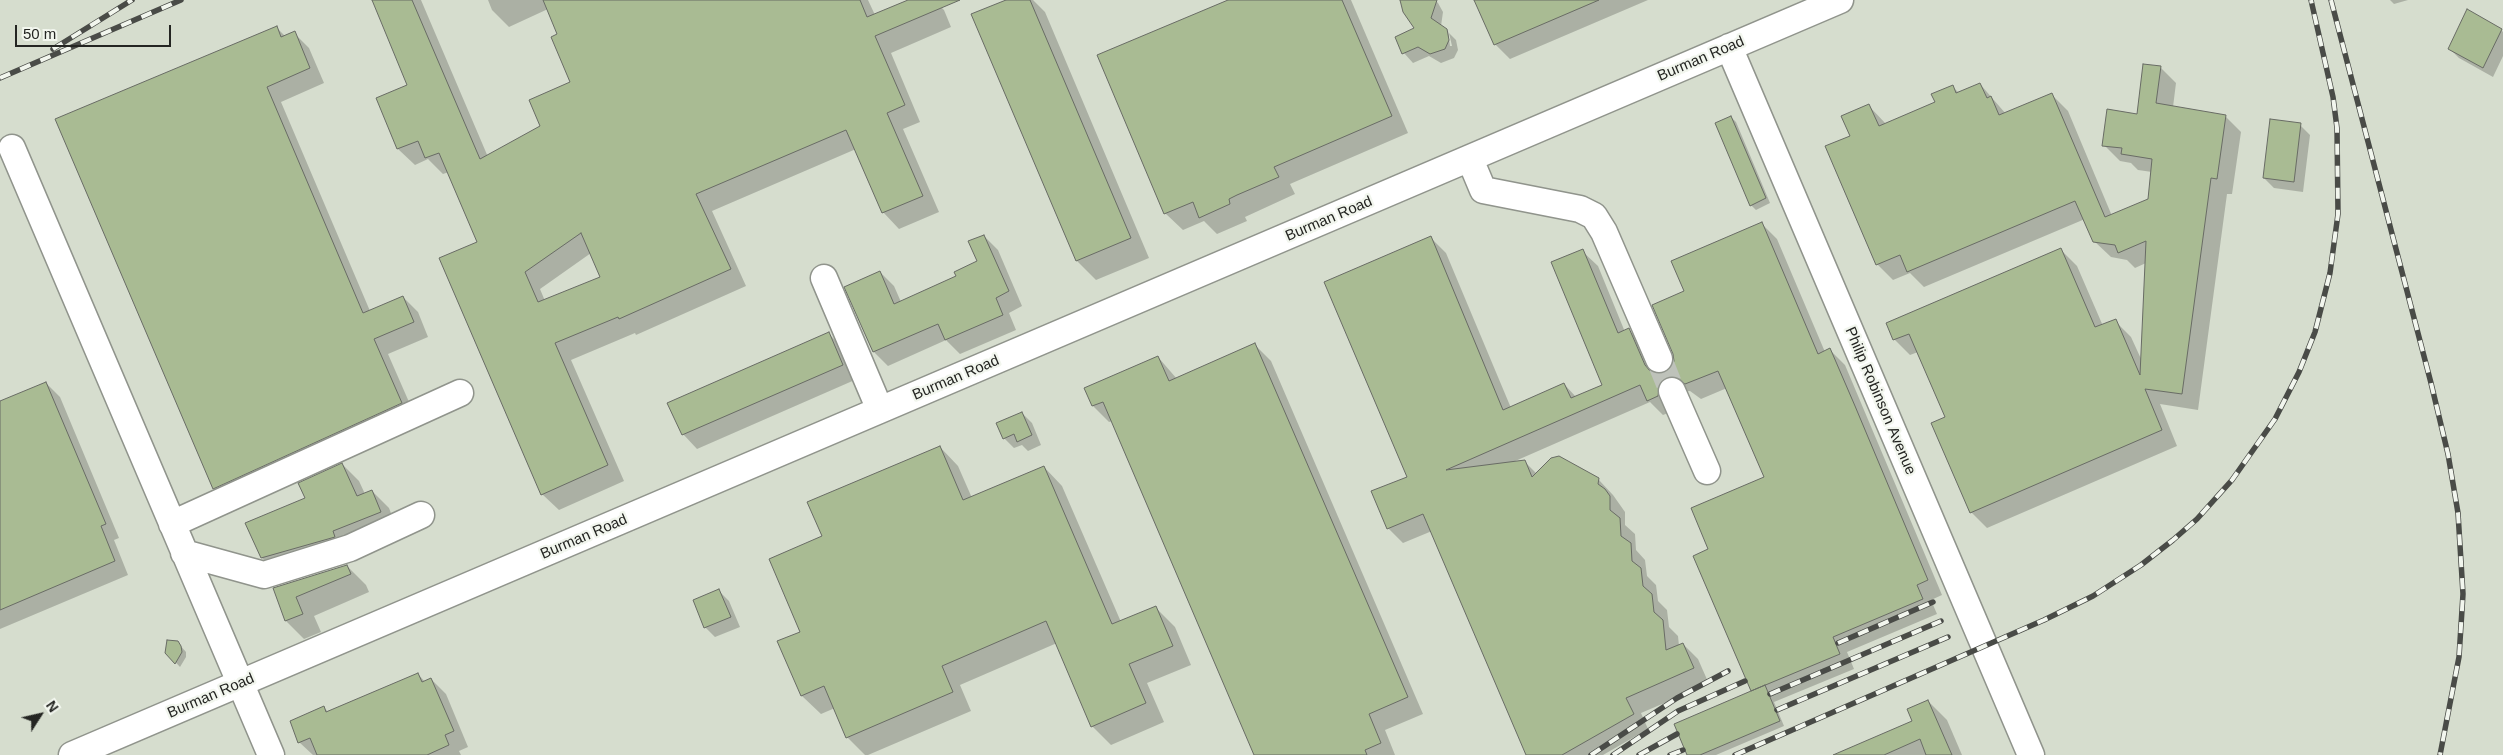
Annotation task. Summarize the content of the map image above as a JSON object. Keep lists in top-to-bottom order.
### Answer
{
  "streets": {
    "street": ["Burman Road", "Philip Robinson Avenue"]
  },
  "crossings": [
    ["Burman Road", "Philip Robinson Avenue"]
  ],
  "scale_bar": "50 m",
  "north": "top right"
}
